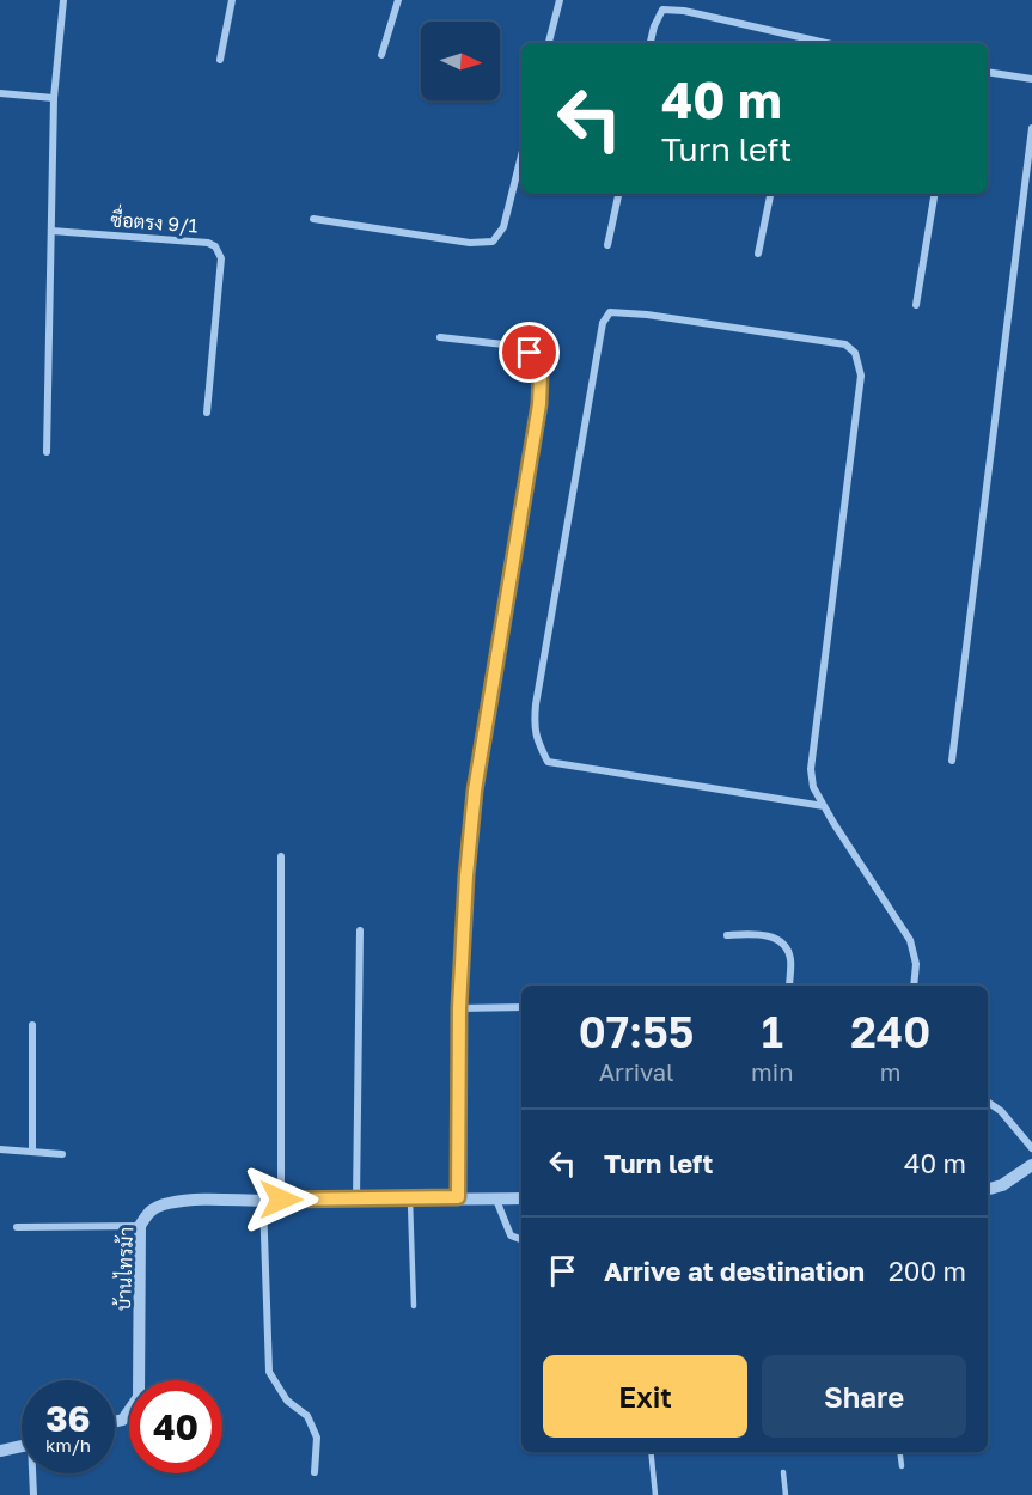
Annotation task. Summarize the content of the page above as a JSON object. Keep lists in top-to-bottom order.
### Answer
{
  "streets": {
    "street": ["ซื่อตรง 9/1", "บ้านไทรม้า"]
  },
  "north": "right",
  "page": {
    "turn": ["40 m", "Turn left"],
    "eta": [
      "07:55",
      "Arrival",
      "1",
      "min",
      "240",
      "m"
    ],
    "list": [
      {
        "name": "Turn left",
        "value": "40 m"
      },
      {
        "name": "Arrive at destination",
        "value": "200 m"
      }
    ],
    "buttons": ["Exit", "Share"],
    "speed": "36 km/h",
    "limit": "40"
  }
}
